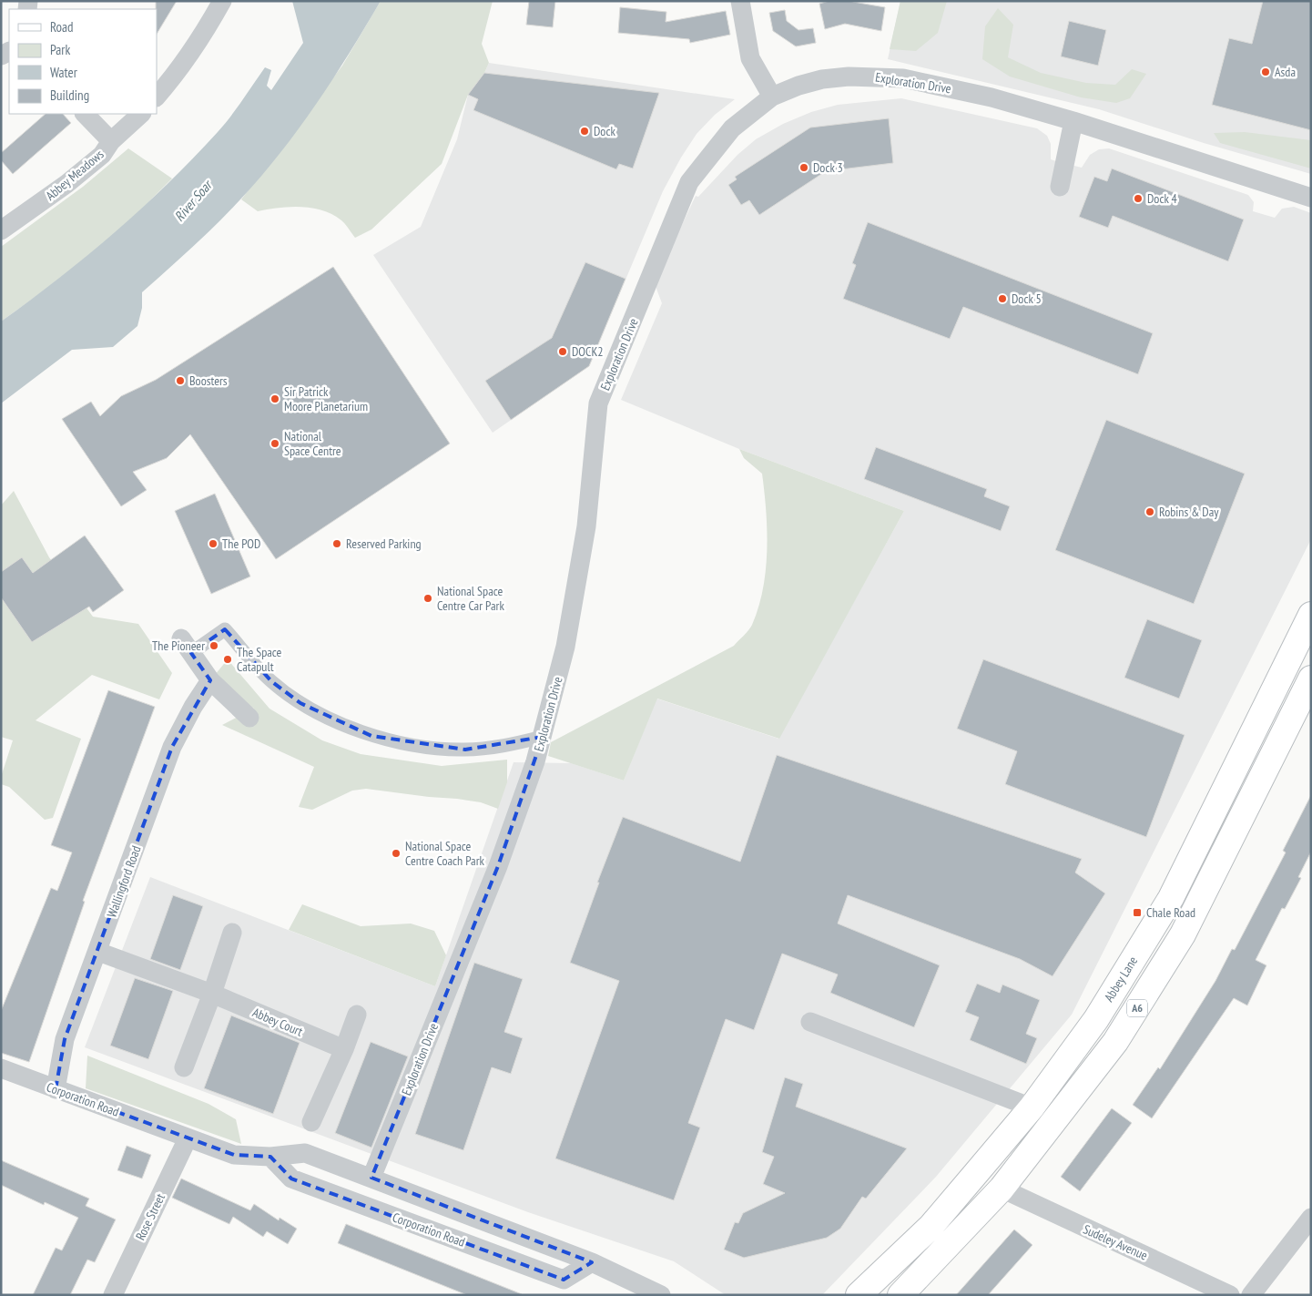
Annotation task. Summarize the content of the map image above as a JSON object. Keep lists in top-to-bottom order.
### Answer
{
  "streets": {
    "main road": ["Abbey Lane", "A6"],
    "street": [
      "Exploration Drive",
      "Abbey Meadows",
      "Wallingford Road",
      "Abbey Court",
      "Corporation Road",
      "Rose Street",
      "Sudeley Avenue"
    ]
  },
  "crossings": [
    ["Exploration Drive", "Corporation Road"],
    ["Wallingford Road", "Abbey Court"],
    ["Wallingford Road", "Corporation Road"],
    ["A6", "Sudeley Avenue"],
    ["Corporation Road", "Rose Street"]
  ],
  "water": ["River Soar"],
  "places": {
    "other": [
      "Asda",
      "Dock",
      "Dock 3",
      "Dock 4",
      "Dock 5",
      "DOCK2",
      "Boosters",
      "Sir Patrick Moore Planetarium",
      "National Space Centre",
      "Robins & Day",
      "The POD",
      "Reserved Parking",
      "National Space Centre Car Park",
      "The Pioneer",
      "The Space Catapult",
      "National Space Centre Coach Park"
    ],
    "transit": ["Chale Road"]
  },
  "legend": [
    "Road",
    "Park",
    "Water",
    "Building"
  ]
}
